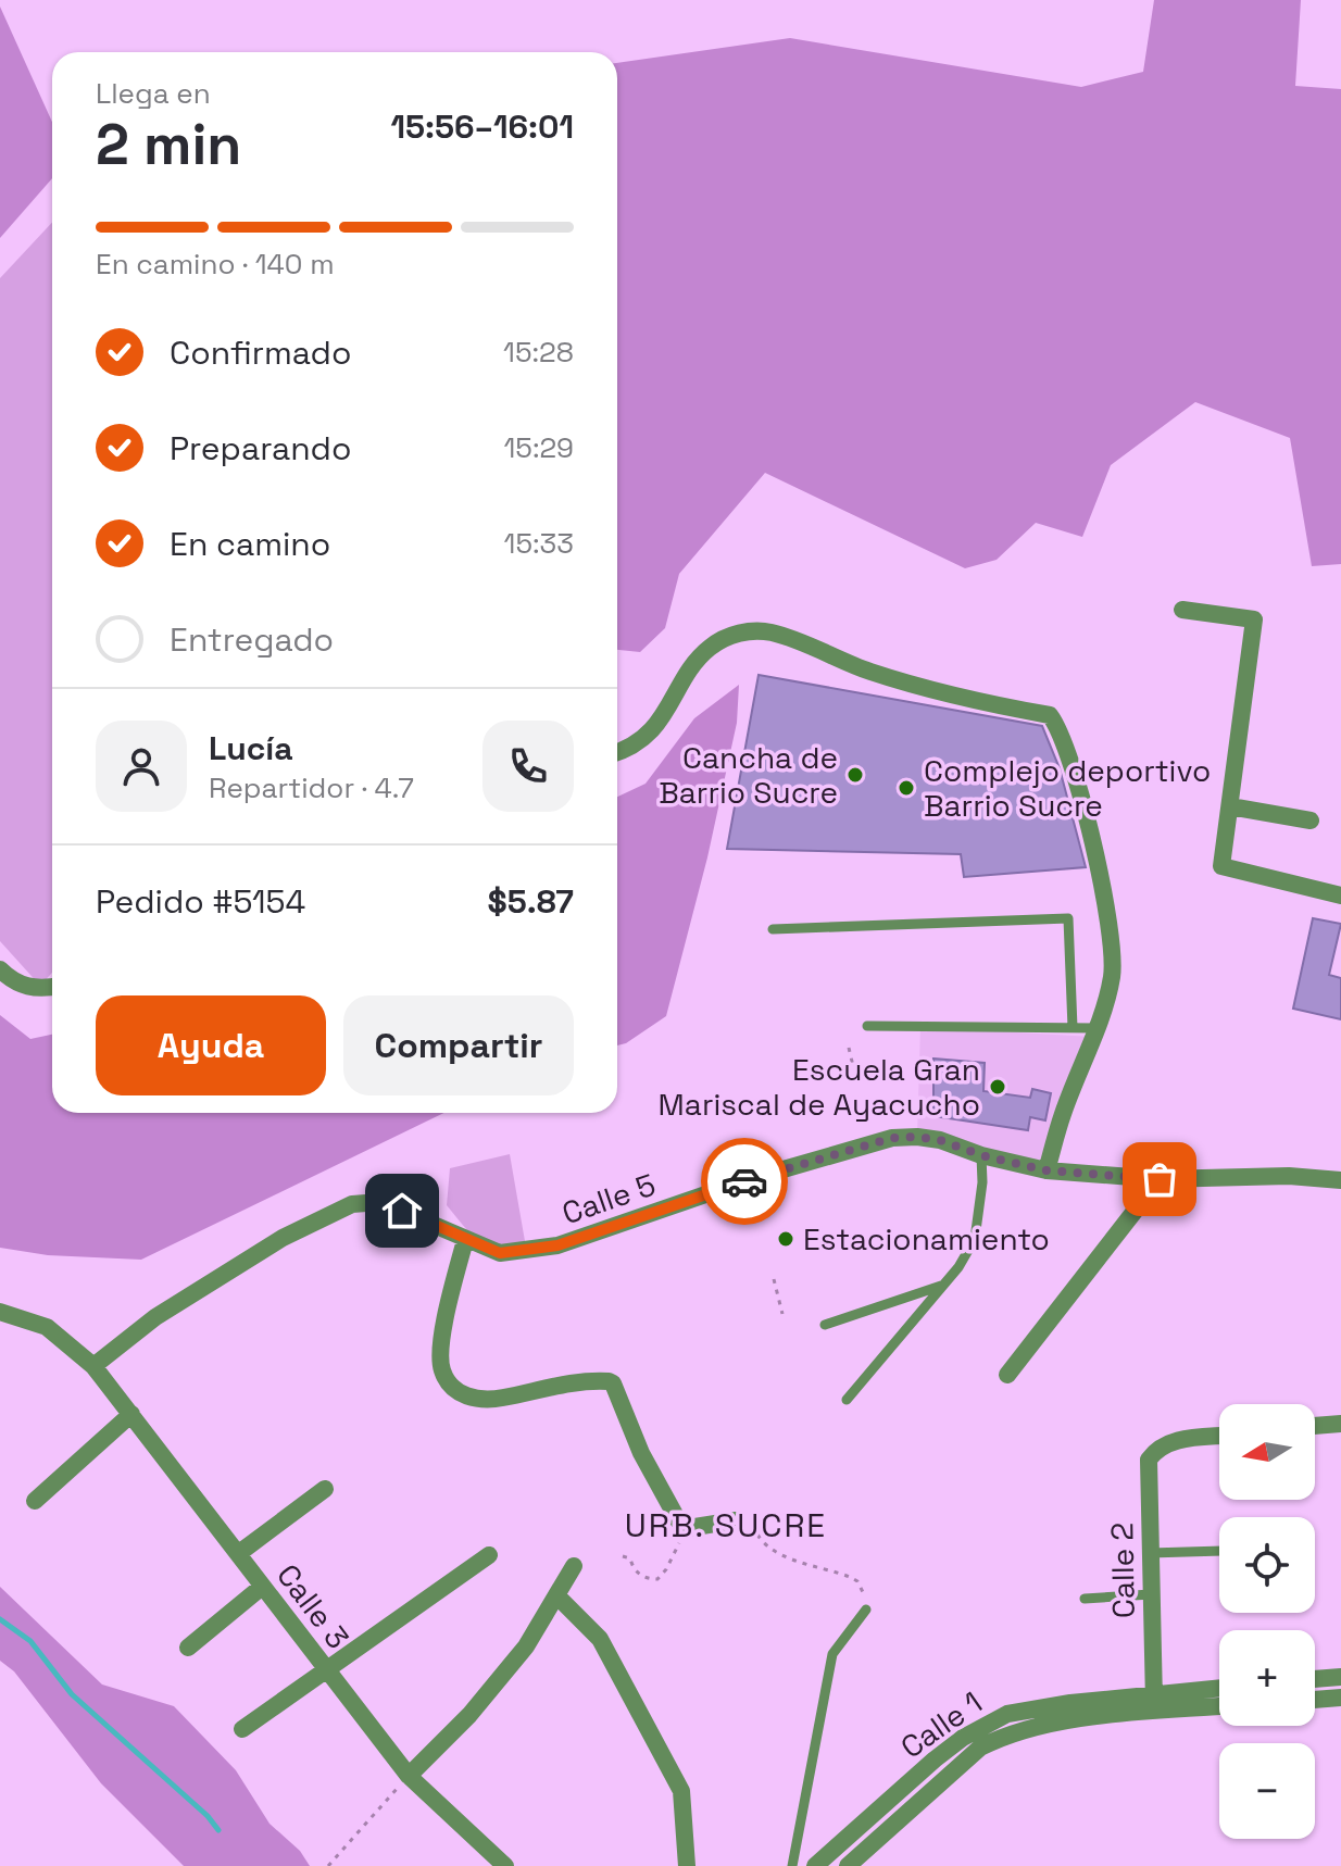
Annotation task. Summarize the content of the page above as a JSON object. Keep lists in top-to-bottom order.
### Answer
{
  "streets": {
    "street": [
      "Calle 5",
      "Calle 2",
      "Calle 3",
      "Calle 1"
    ]
  },
  "crossings": [
    ["Calle 5", "Calle 3"],
    ["Calle 2", "Calle 1"]
  ],
  "districts": ["URB. SUCRE"],
  "places": [
    "Cancha de Barrio Sucre",
    "Complejo deportivo Barrio Sucre",
    "Escuela Gran Mariscal de Ayacucho",
    "Estacionamiento"
  ],
  "north": "left",
  "page": {
    "heading": ["2 min", "Llega en", "15:56–16:01"],
    "panel": [
      "Lucía",
      "Repartidor · 4.7",
      "Pedido #5154",
      "$5.87"
    ],
    "bar": "En camino · 140 m",
    "list": [
      ["Confirmado", "15:28"],
      ["Preparando", "15:29"],
      ["En camino", "15:33"],
      "Entregado"
    ],
    "buttons": ["Ayuda", "Compartir"],
    "map_buttons": ["+", "−"]
  }
}
